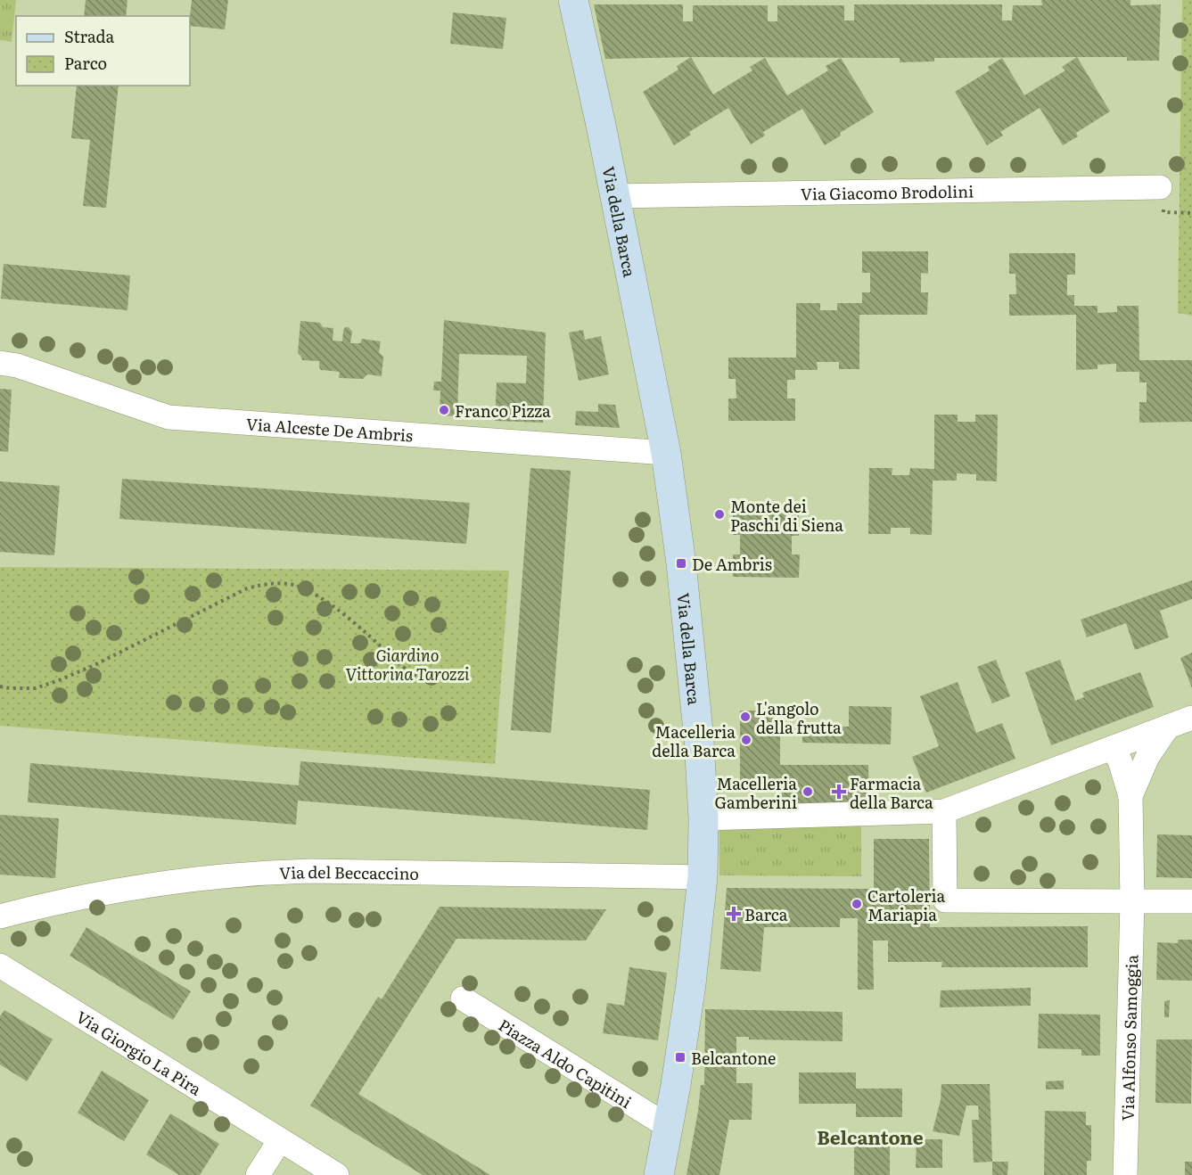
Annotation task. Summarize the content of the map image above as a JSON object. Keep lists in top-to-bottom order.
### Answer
{
  "streets": {
    "street": [
      "Via Giacomo Brodolini",
      "Via della Barca",
      "Via Alceste De Ambris",
      "Via del Beccaccino",
      "Via Alfonso Samoggia",
      "Via Giorgio La Pira",
      "Piazza Aldo Capitini"
    ]
  },
  "crossings": [
    ["Via Giacomo Brodolini", "Via della Barca"],
    ["Via della Barca", "Via Alceste De Ambris"],
    ["Via della Barca", "Via del Beccaccino"],
    ["Via della Barca", "Piazza Aldo Capitini"]
  ],
  "districts": ["Belcantone"],
  "parks": ["Giardino Vittorina Tarozzi"],
  "places": {
    "other": [
      "Franco Pizza",
      "Monte dei Paschi di Siena",
      "L'angolo della frutta",
      "Macelleria della Barca",
      "Macelleria Gamberini",
      "Cartoleria Mariapia"
    ],
    "transit": ["De Ambris", "Belcantone"],
    "health": ["Farmacia della Barca", "Barca"]
  },
  "legend": ["Strada", "Parco"]
}
